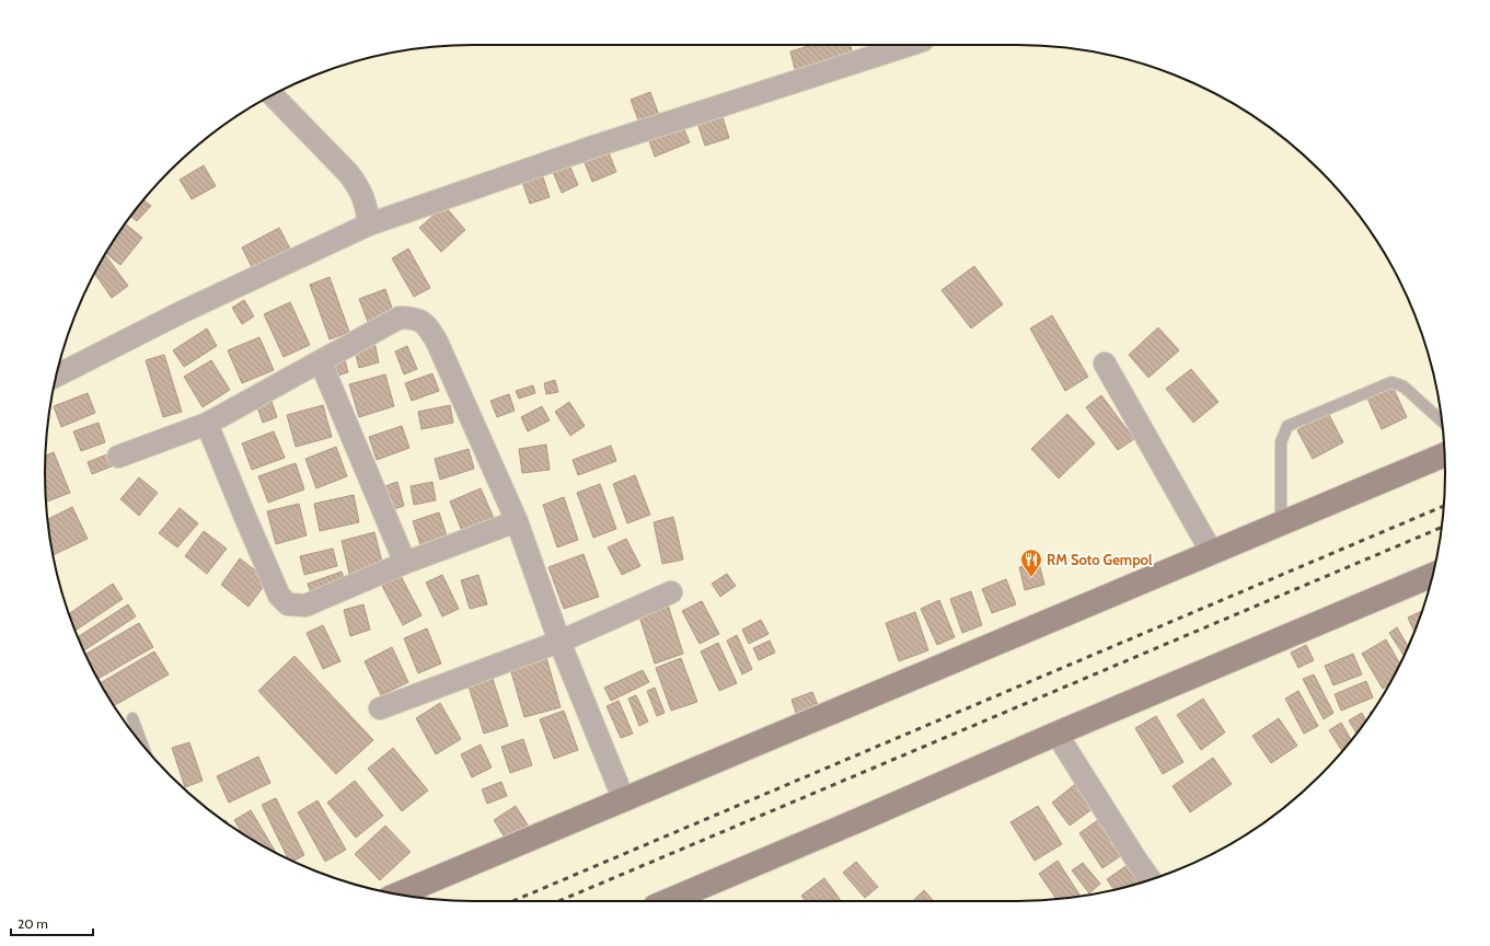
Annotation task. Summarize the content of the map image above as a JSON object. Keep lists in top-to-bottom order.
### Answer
{
  "places": {
    "restaurant": ["RM Soto Gempol"]
  },
  "scale_bar": "20 m"
}
